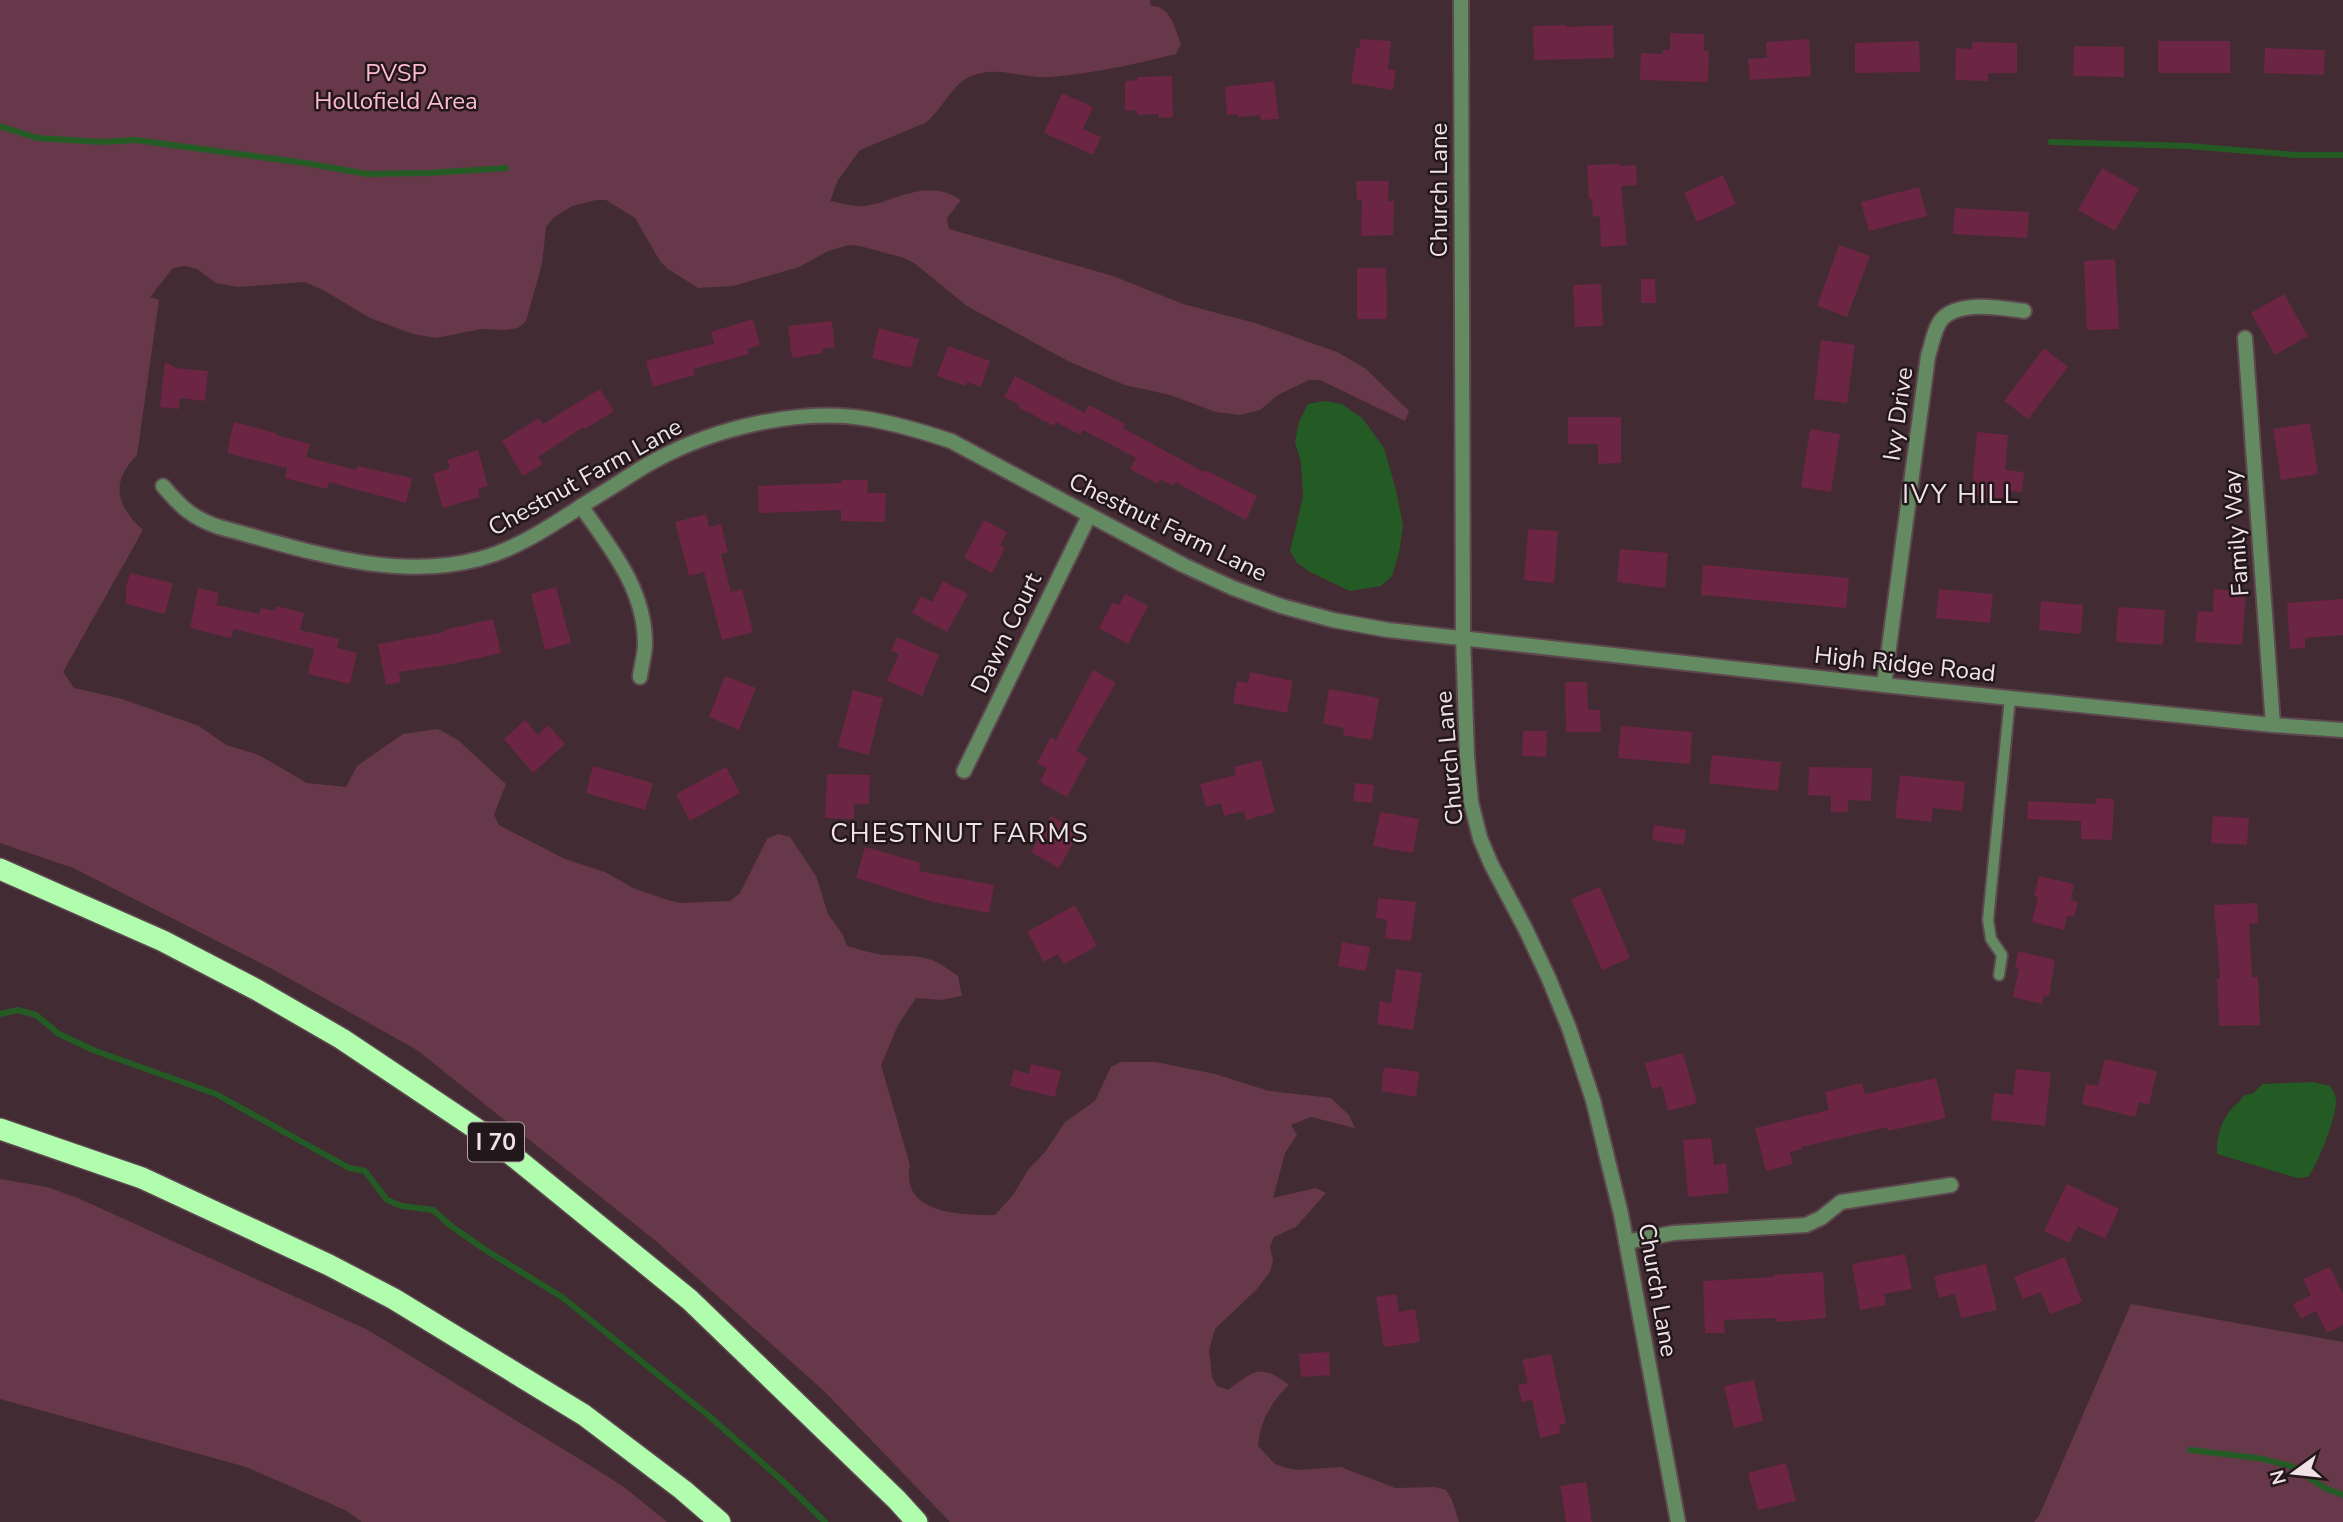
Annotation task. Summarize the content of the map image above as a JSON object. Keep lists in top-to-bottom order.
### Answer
{
  "streets": {
    "highway": ["I 70"],
    "street": [
      "Church Lane",
      "Ivy Drive",
      "Chestnut Farm Lane",
      "Family Way",
      "Dawn Court",
      "High Ridge Road"
    ]
  },
  "crossings": [
    ["Church Lane", "Chestnut Farm Lane"],
    ["Church Lane", "High Ridge Road"],
    ["Ivy Drive", "High Ridge Road"],
    ["Chestnut Farm Lane", "Dawn Court"],
    ["Chestnut Farm Lane", "High Ridge Road"],
    ["Family Way", "High Ridge Road"]
  ],
  "districts": ["IVY HILL", "CHESTNUT FARMS"],
  "parks": ["PVSP Hollofield Area"],
  "north": "left"
}
